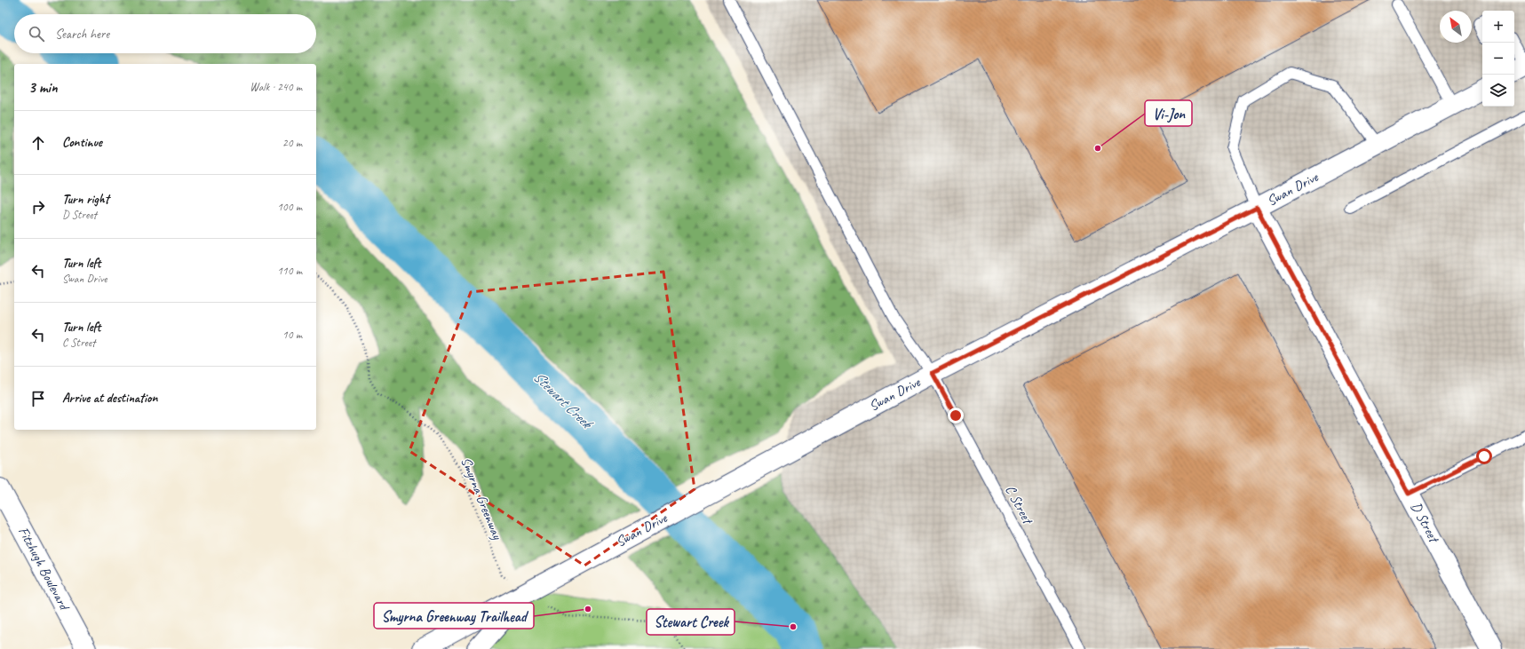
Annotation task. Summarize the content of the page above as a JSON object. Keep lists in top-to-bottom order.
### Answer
{
  "streets": {
    "street": ["Swan Drive", "D Street", "Fitzhugh Boulevard"],
    "lane": ["C Street"],
    "path": ["Smyrna Greenway"]
  },
  "crossings": [
    ["Swan Drive", "Smyrna Greenway"],
    ["Swan Drive", "C Street"],
    ["Swan Drive", "D Street"]
  ],
  "water": ["Stewart Creek"],
  "places": ["Vi-Jon", "Smyrna Greenway Trailhead", "Stewart Creek"],
  "north": "top left",
  "page": {
    "map_buttons": ["+", "−"],
    "search": "Search here",
    "heading": ["3 min", "Walk · 240 m"],
    "list": [
      ["Continue", "20 m"],
      ["Turn right", "D Street", "100 m"],
      ["Turn left", "Swan Drive", "110 m"],
      ["Turn left", "C Street", "10 m"],
      "Arrive at destination"
    ]
  }
}
